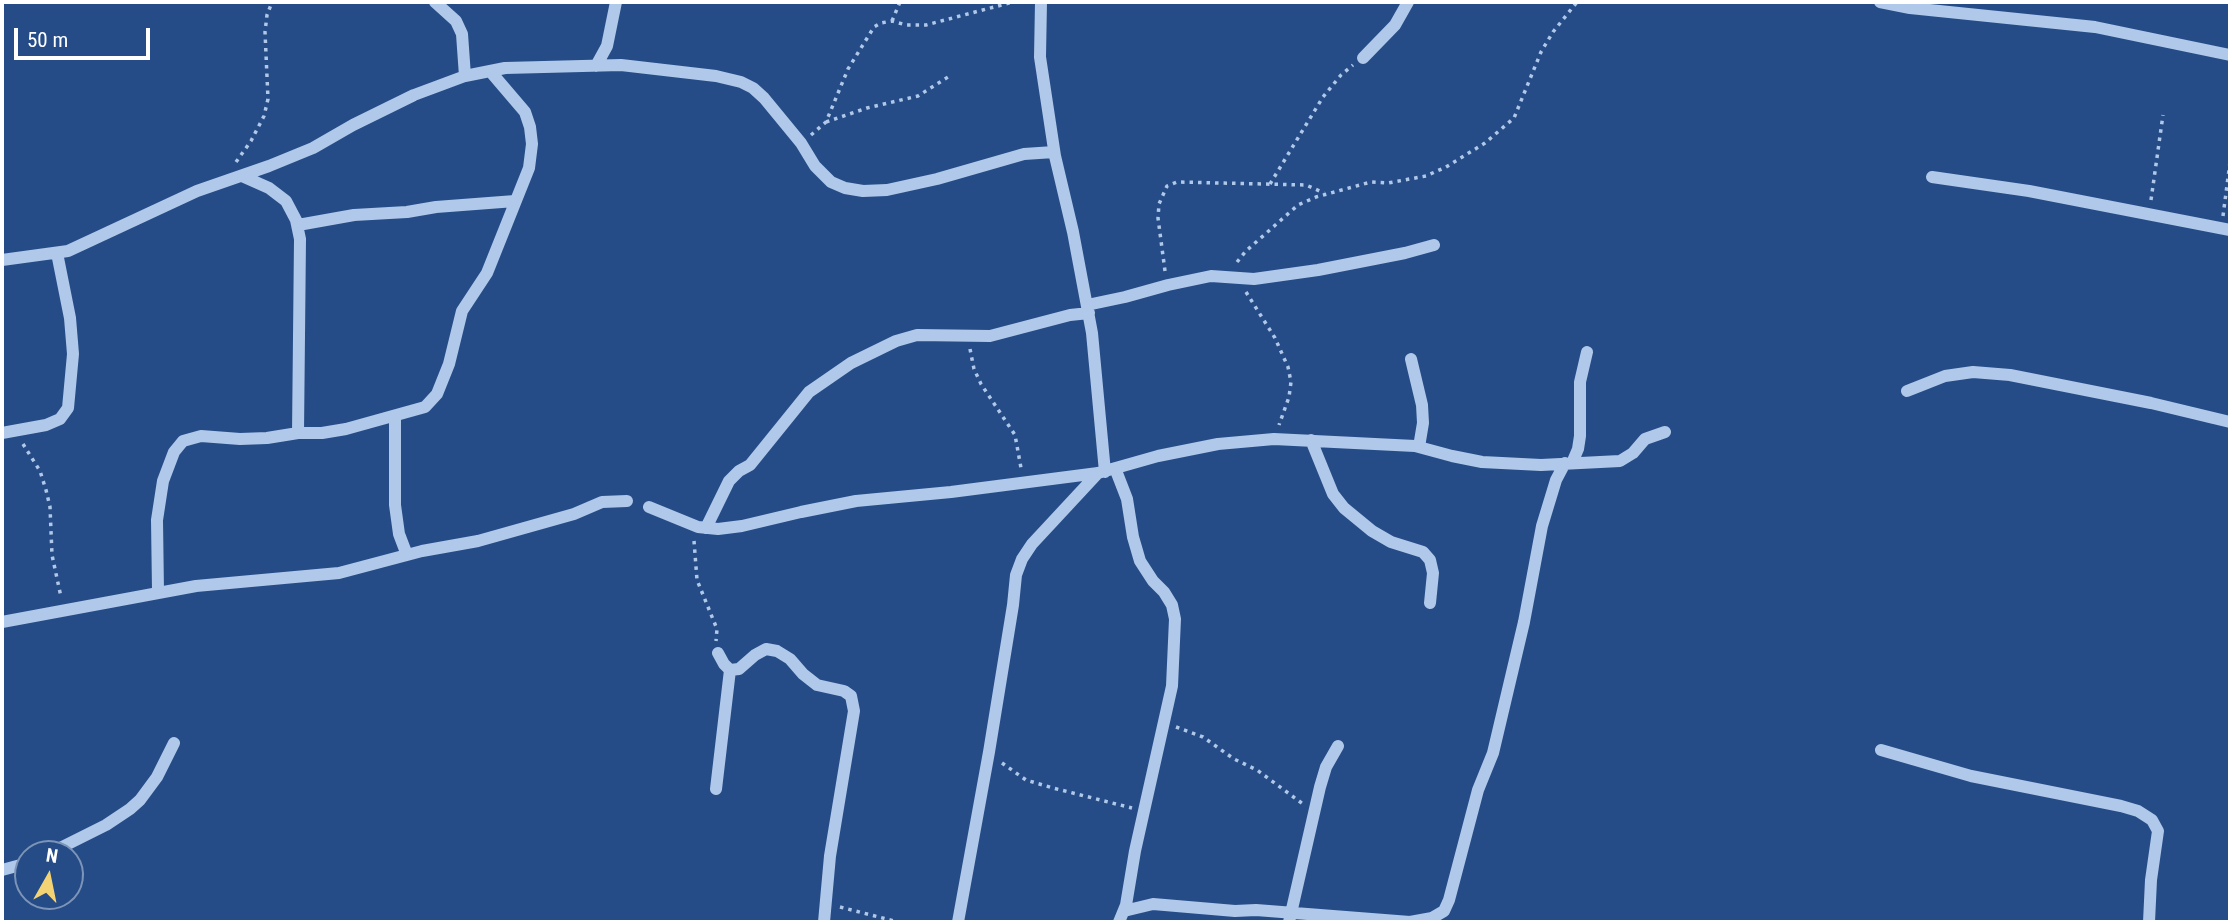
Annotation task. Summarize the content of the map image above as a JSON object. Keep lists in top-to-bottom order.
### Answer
{
  "scale_bar": "50 m",
  "north": "top"
}
